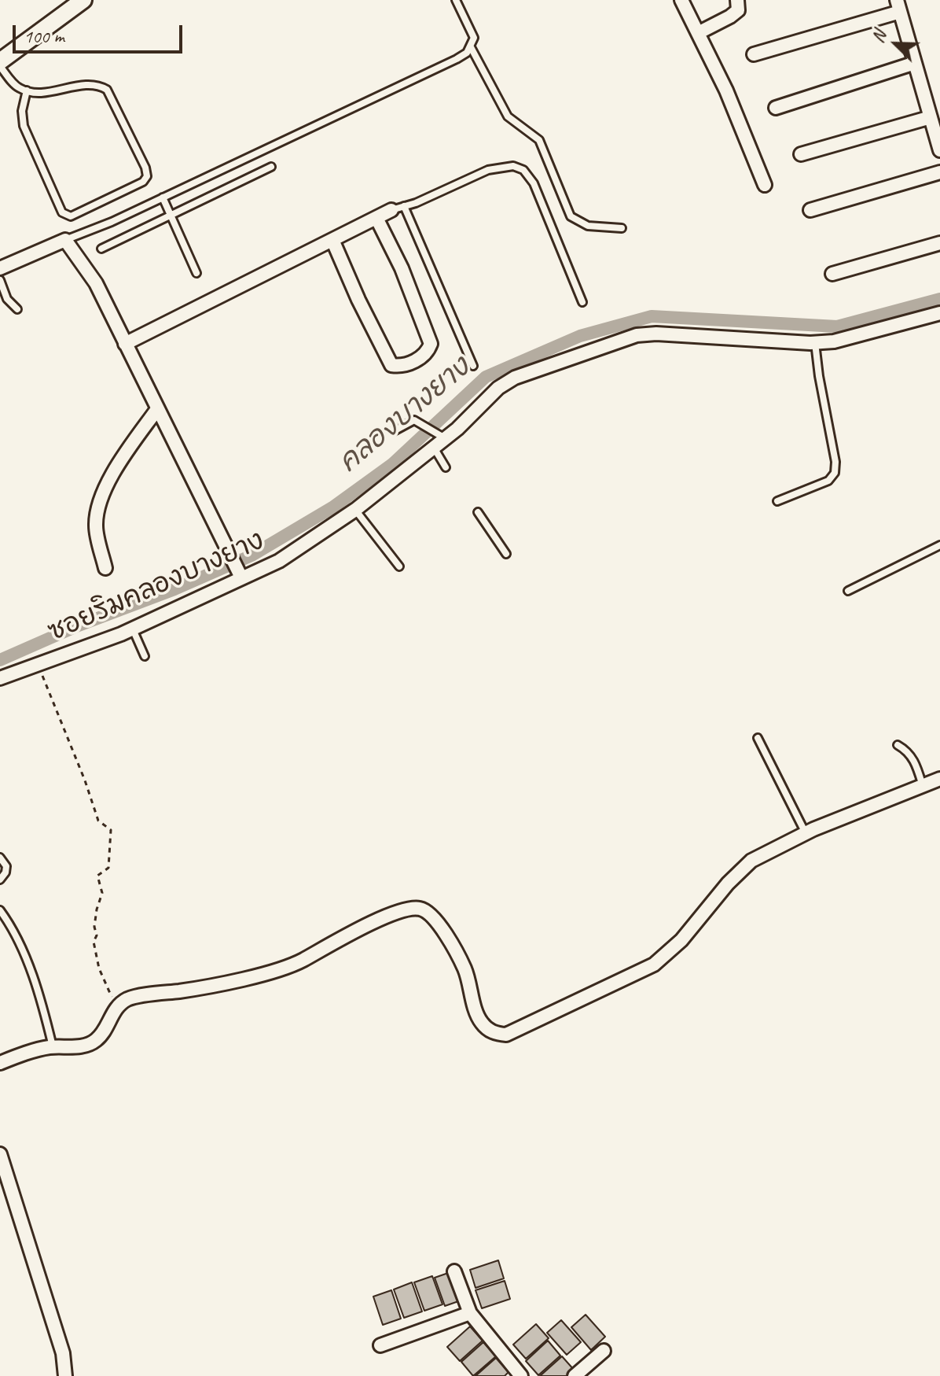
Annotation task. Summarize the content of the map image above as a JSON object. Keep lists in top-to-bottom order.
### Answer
{
  "streets": {
    "street": ["ซอยริมคลองบางยาง"]
  },
  "water": ["คลองบางยาง"],
  "scale_bar": "100 m",
  "north": "top left"
}
